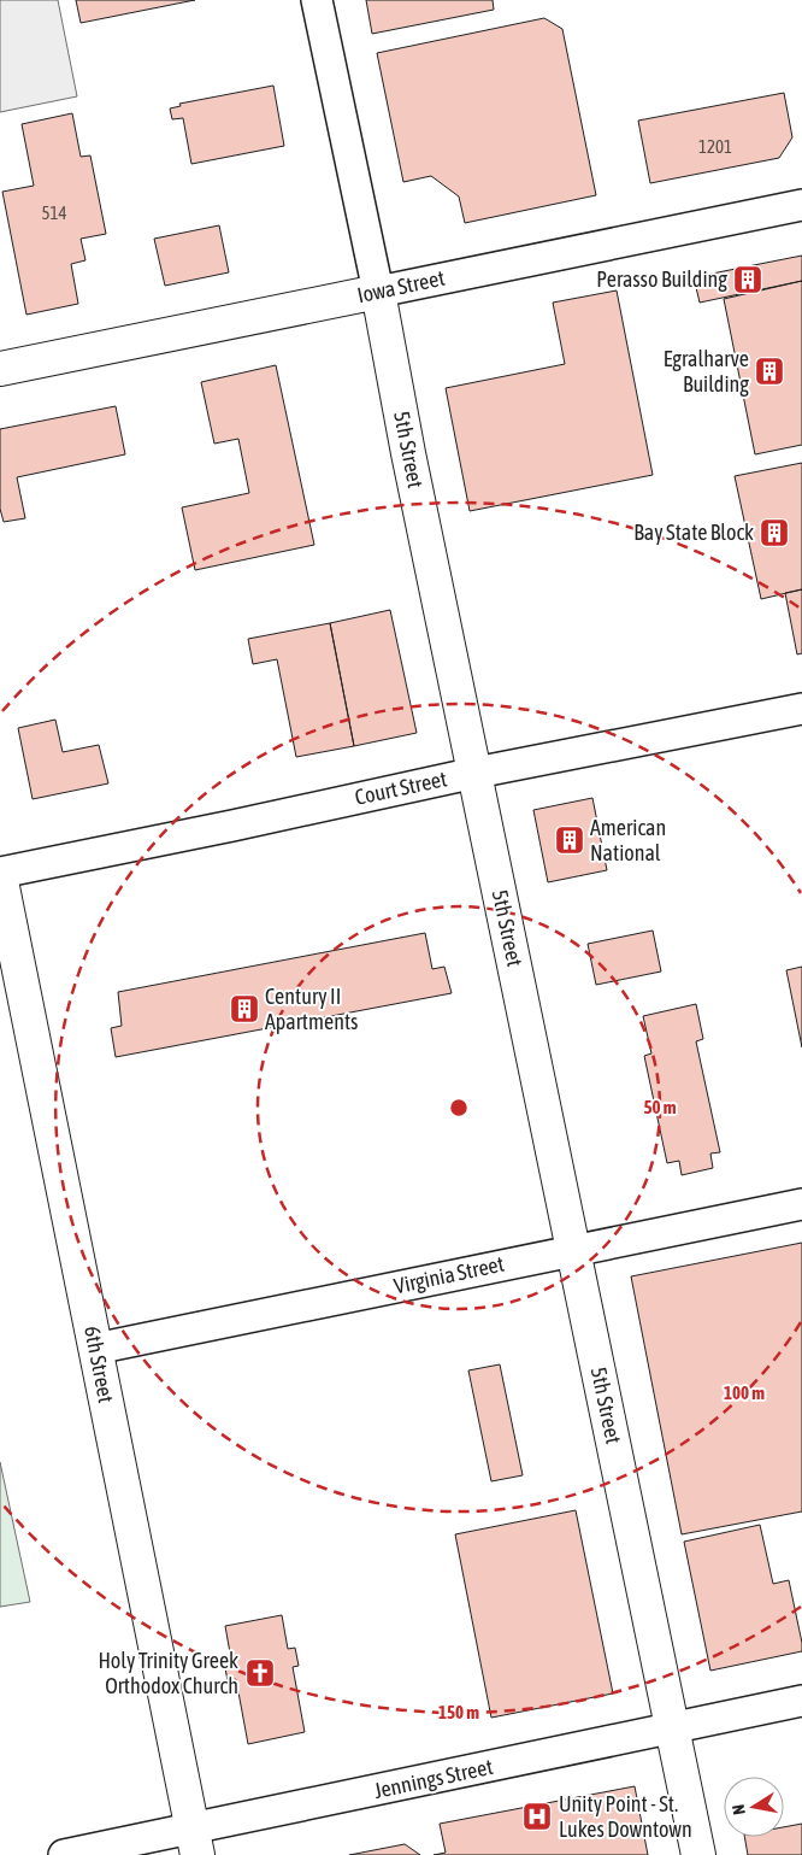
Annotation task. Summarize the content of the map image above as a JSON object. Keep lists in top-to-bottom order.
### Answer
{
  "streets": {
    "main road": ["Iowa Street", "5th Street", "6th Street"],
    "street": ["Court Street", "Virginia Street", "Jennings Street"]
  },
  "crossings": [
    ["Iowa Street", "5th Street"],
    ["5th Street", "Court Street"],
    ["5th Street", "Virginia Street"],
    ["5th Street", "Jennings Street"],
    ["Court Street", "6th Street"],
    ["Virginia Street", "6th Street"],
    ["6th Street", "Jennings Street"]
  ],
  "places": {
    "building": [
      "Perasso Building",
      "Egralharve Building",
      "Bay State Block",
      "American National",
      "Century II Apartments"
    ],
    "church": ["Holy Trinity Greek Orthodox Church"],
    "hospital": ["Unity Point - St. Lukes Downtown"]
  },
  "house_numbers": ["1201", "514"],
  "north": "left",
  "rings": ["50 m", "100 m", "150 m"]
}
